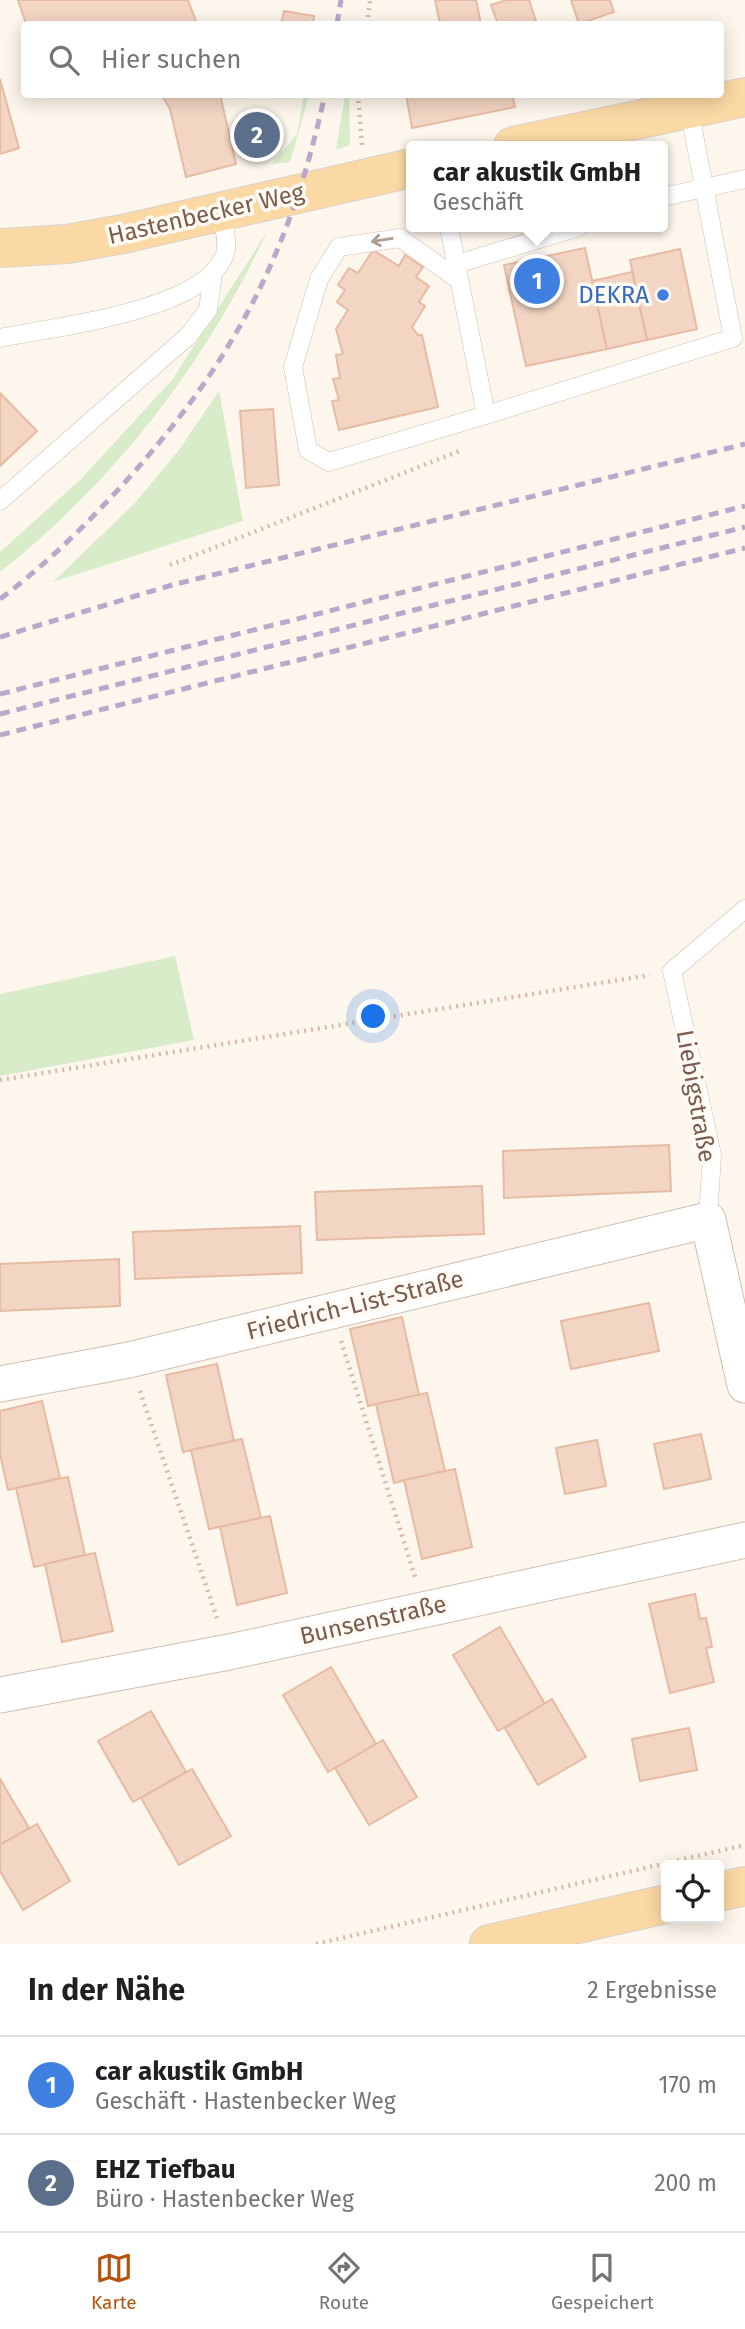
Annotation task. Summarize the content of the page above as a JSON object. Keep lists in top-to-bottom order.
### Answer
{
  "streets": {
    "main road": ["Hastenbecker Weg"],
    "street": ["Liebigstraße", "Friedrich-List-Straße", "Bunsenstraße"]
  },
  "crossings": [
    ["Liebigstraße", "Friedrich-List-Straße"]
  ],
  "places": ["DEKRA"],
  "page": {
    "search": "Hier suchen",
    "pins": ["2", "1"],
    "popup": ["car akustik GmbH", "Geschäft"],
    "heading": ["In der Nähe", "2 Ergebnisse"],
    "list": [
      {
        "mark": "1",
        "name": "car akustik GmbH",
        "note": "Geschäft · Hastenbecker Weg",
        "value": "170 m"
      },
      {
        "mark": "2",
        "name": "EHZ Tiefbau",
        "note": "Büro · Hastenbecker Weg",
        "value": "200 m"
      }
    ],
    "nav": ["Karte", "Route", "Gespeichert"]
  }
}
